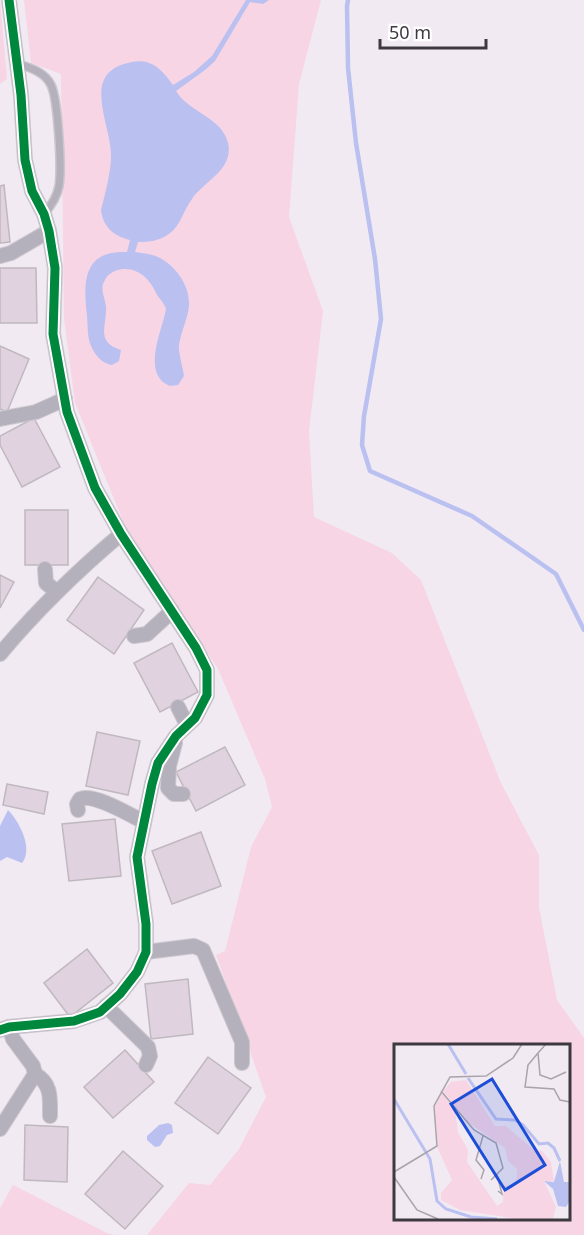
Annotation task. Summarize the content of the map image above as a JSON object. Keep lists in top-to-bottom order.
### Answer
{
  "scale_bar": "50 m"
}
